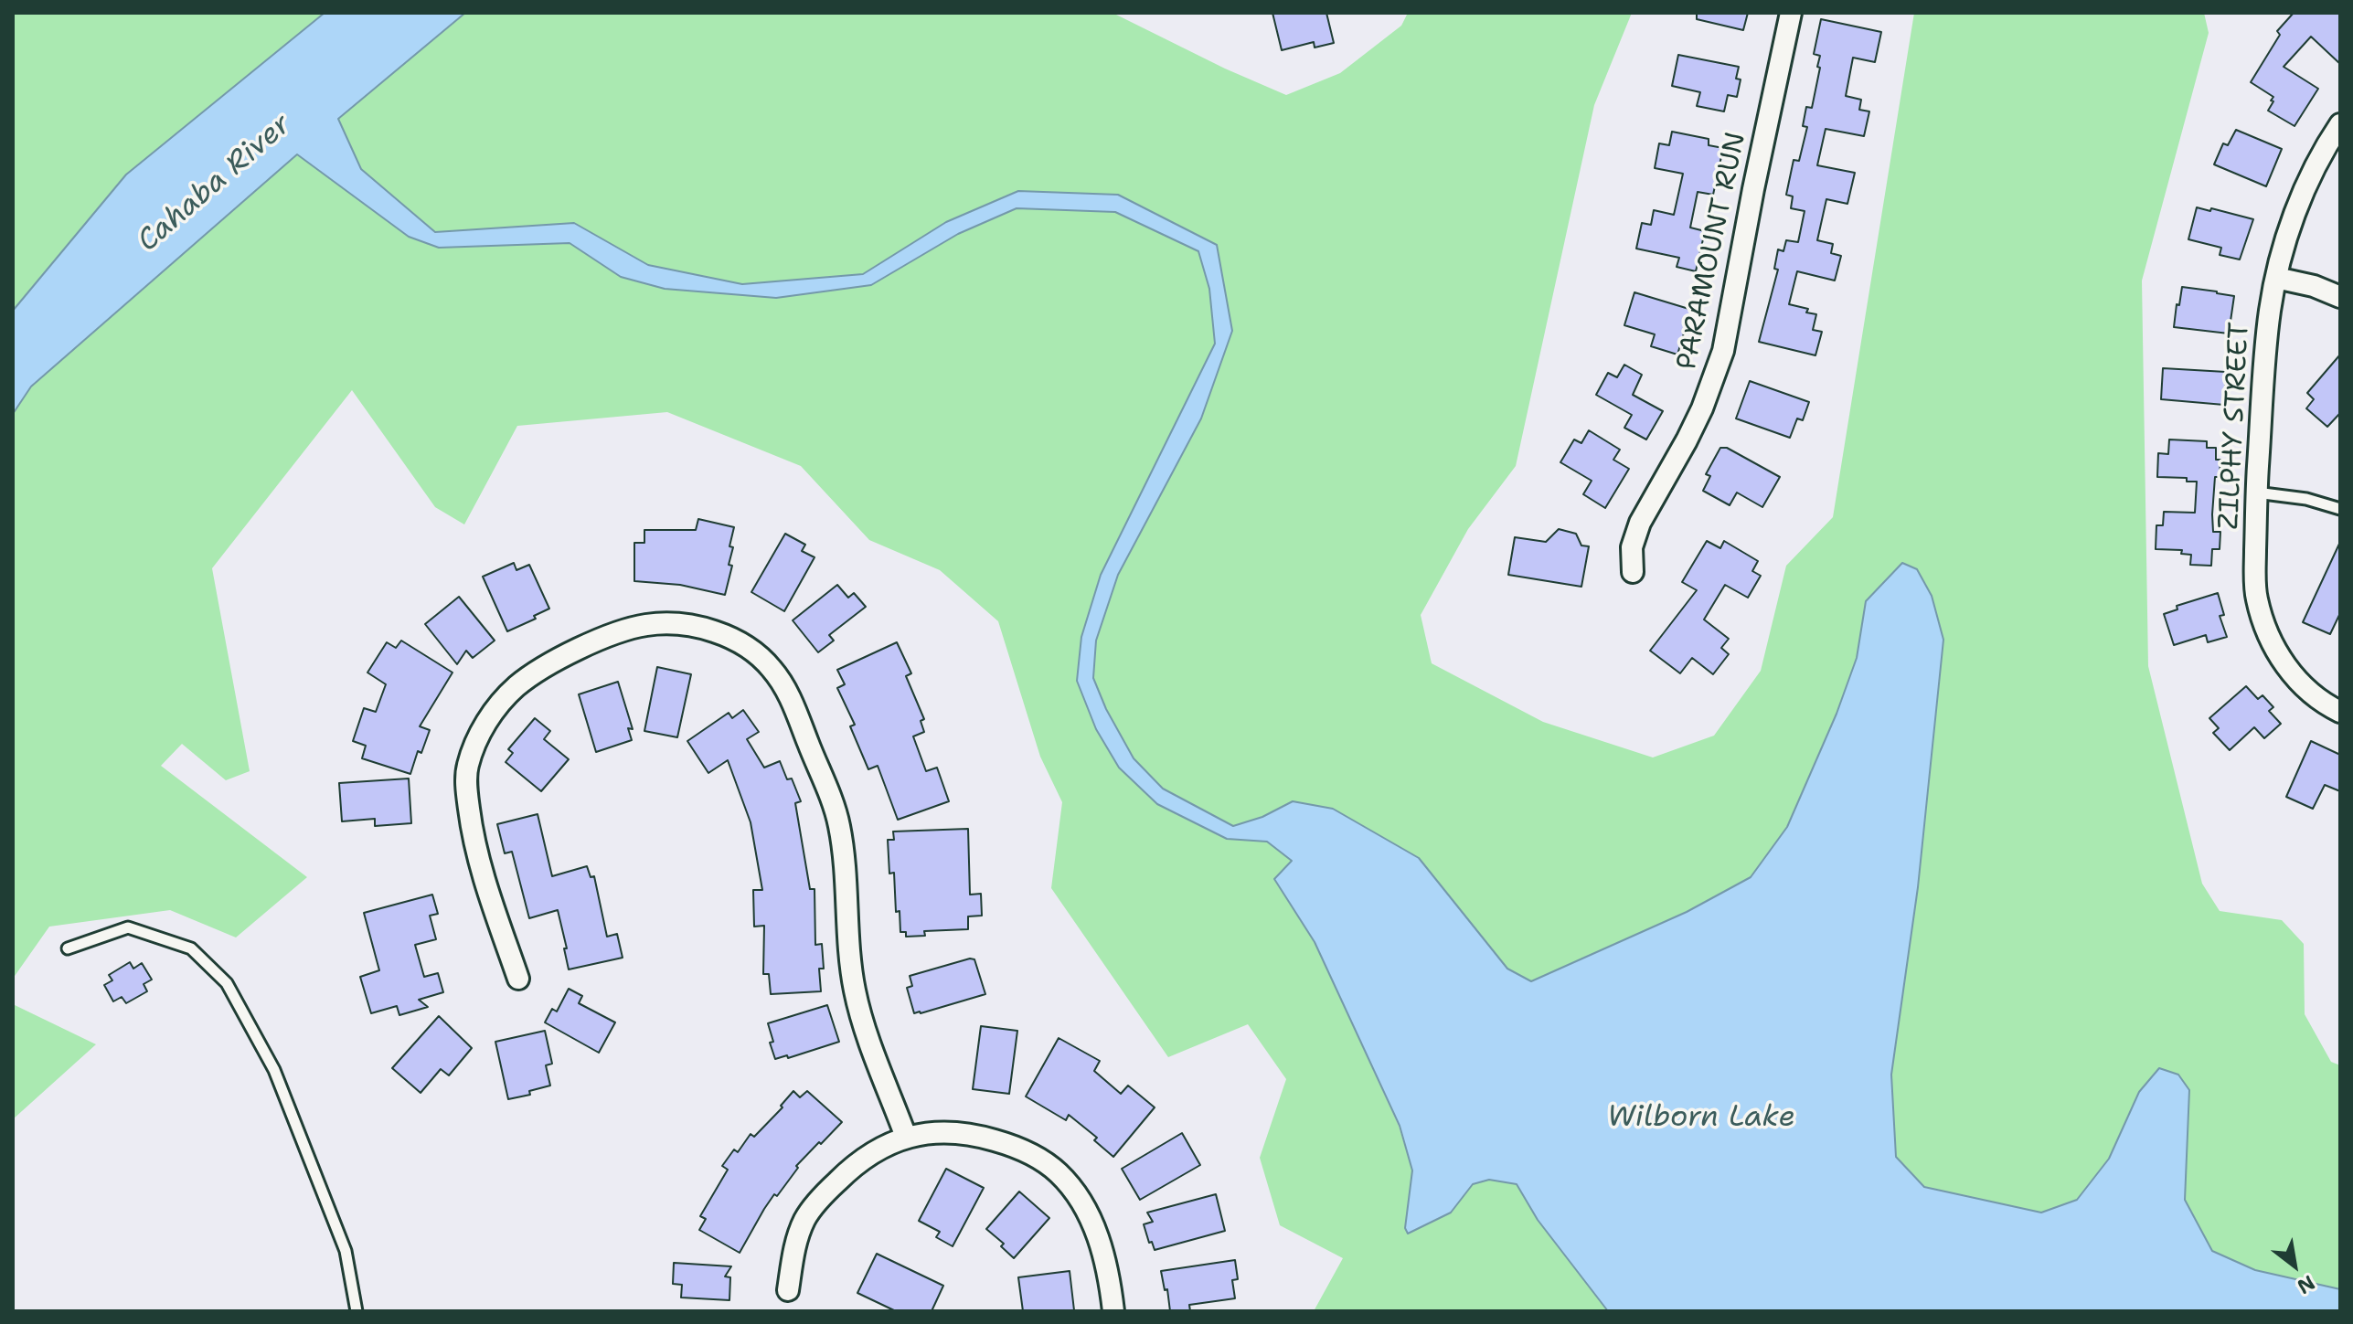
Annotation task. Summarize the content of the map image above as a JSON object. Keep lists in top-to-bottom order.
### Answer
{
  "streets": {
    "street": ["PARAMOUNT RUN", "ZILPHY STREET"]
  },
  "water": ["Cahaba River", "Wilborn Lake"],
  "north": "bottom right"
}
